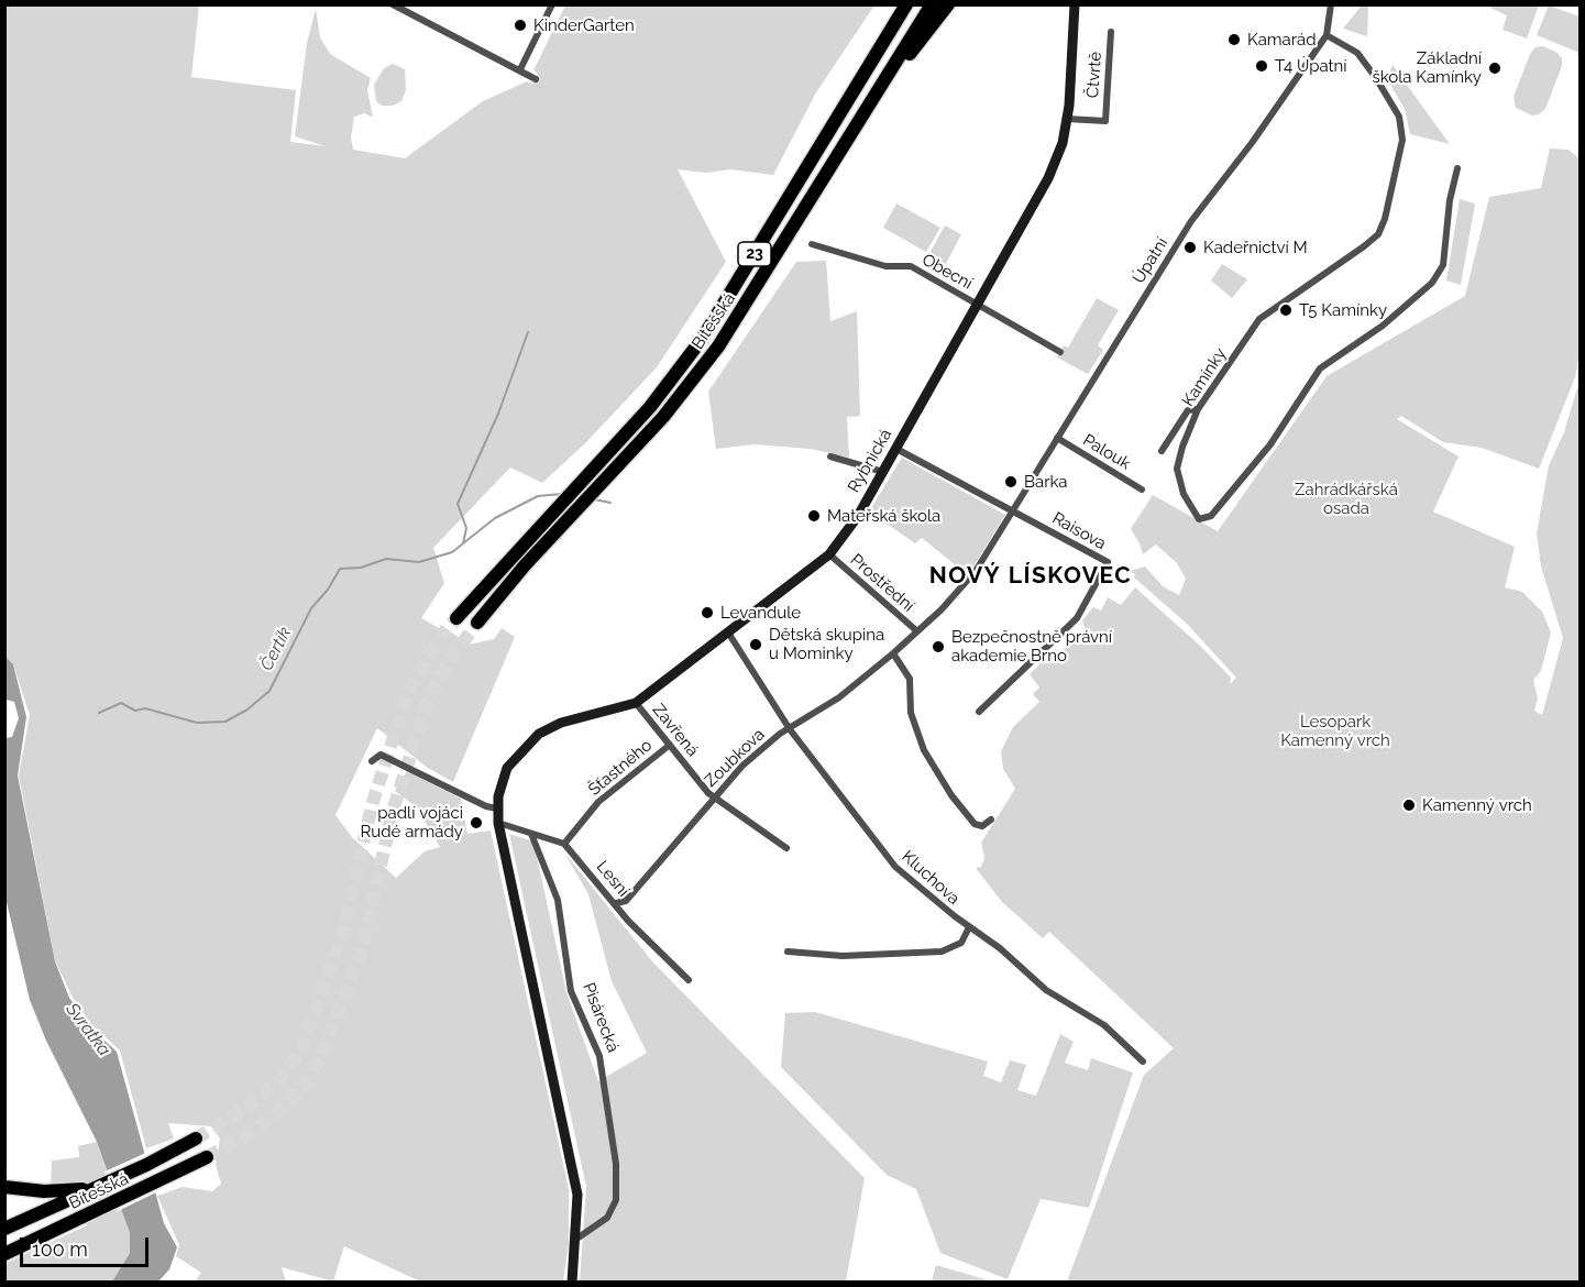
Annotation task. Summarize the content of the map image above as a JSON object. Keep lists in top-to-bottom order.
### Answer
{
  "streets": {
    "highway": ["23", "Bítešská"],
    "street": [
      "Čtvrtě",
      "Úpatní",
      "Obecní",
      "Kamínky",
      "Palouk",
      "Rybnická",
      "Raisova",
      "Prostřední",
      "Zavřená",
      "Zoubkova",
      "Šťastného",
      "Kluchova",
      "Lesní",
      "Pisárecká"
    ]
  },
  "crossings": [
    ["Čtvrtě", "Rybnická"],
    ["Úpatní", "Kamínky"],
    ["Úpatní", "Palouk"],
    ["Úpatní", "Raisova"],
    ["Úpatní", "Zoubkova"],
    ["Obecní", "Rybnická"],
    ["Rybnická", "Raisova"],
    ["Rybnická", "Prostřední"],
    ["Rybnická", "Zavřená"],
    ["Rybnická", "Kluchova"],
    ["Raisova", "Zoubkova"],
    ["Prostřední", "Zoubkova"],
    ["Zavřená", "Zoubkova"],
    ["Zavřená", "Šťastného"],
    ["Zoubkova", "Kluchova"],
    ["Zoubkova", "Lesní"],
    ["Šťastného", "Lesní"]
  ],
  "districts": ["NOVÝ LÍSKOVEC"],
  "water": ["Čertík", "Svratka"],
  "parks": ["Zahrádkářská osada", "Lesopark Kamenný vrch"],
  "places": [
    "KinderGarten",
    "Kamarád",
    "T4 Úpatní",
    "Základní škola Kamínky",
    "Kadeřnictví M",
    "T5 Kamínky",
    "Barka",
    "Mateřská škola",
    "Levandule",
    "Dětská skupina u Mominky",
    "Bezpečnostně právní akademie Brno",
    "Kamenný vrch",
    "padlí vojáci Rudé armády"
  ],
  "scale_bar": "100 m"
}
